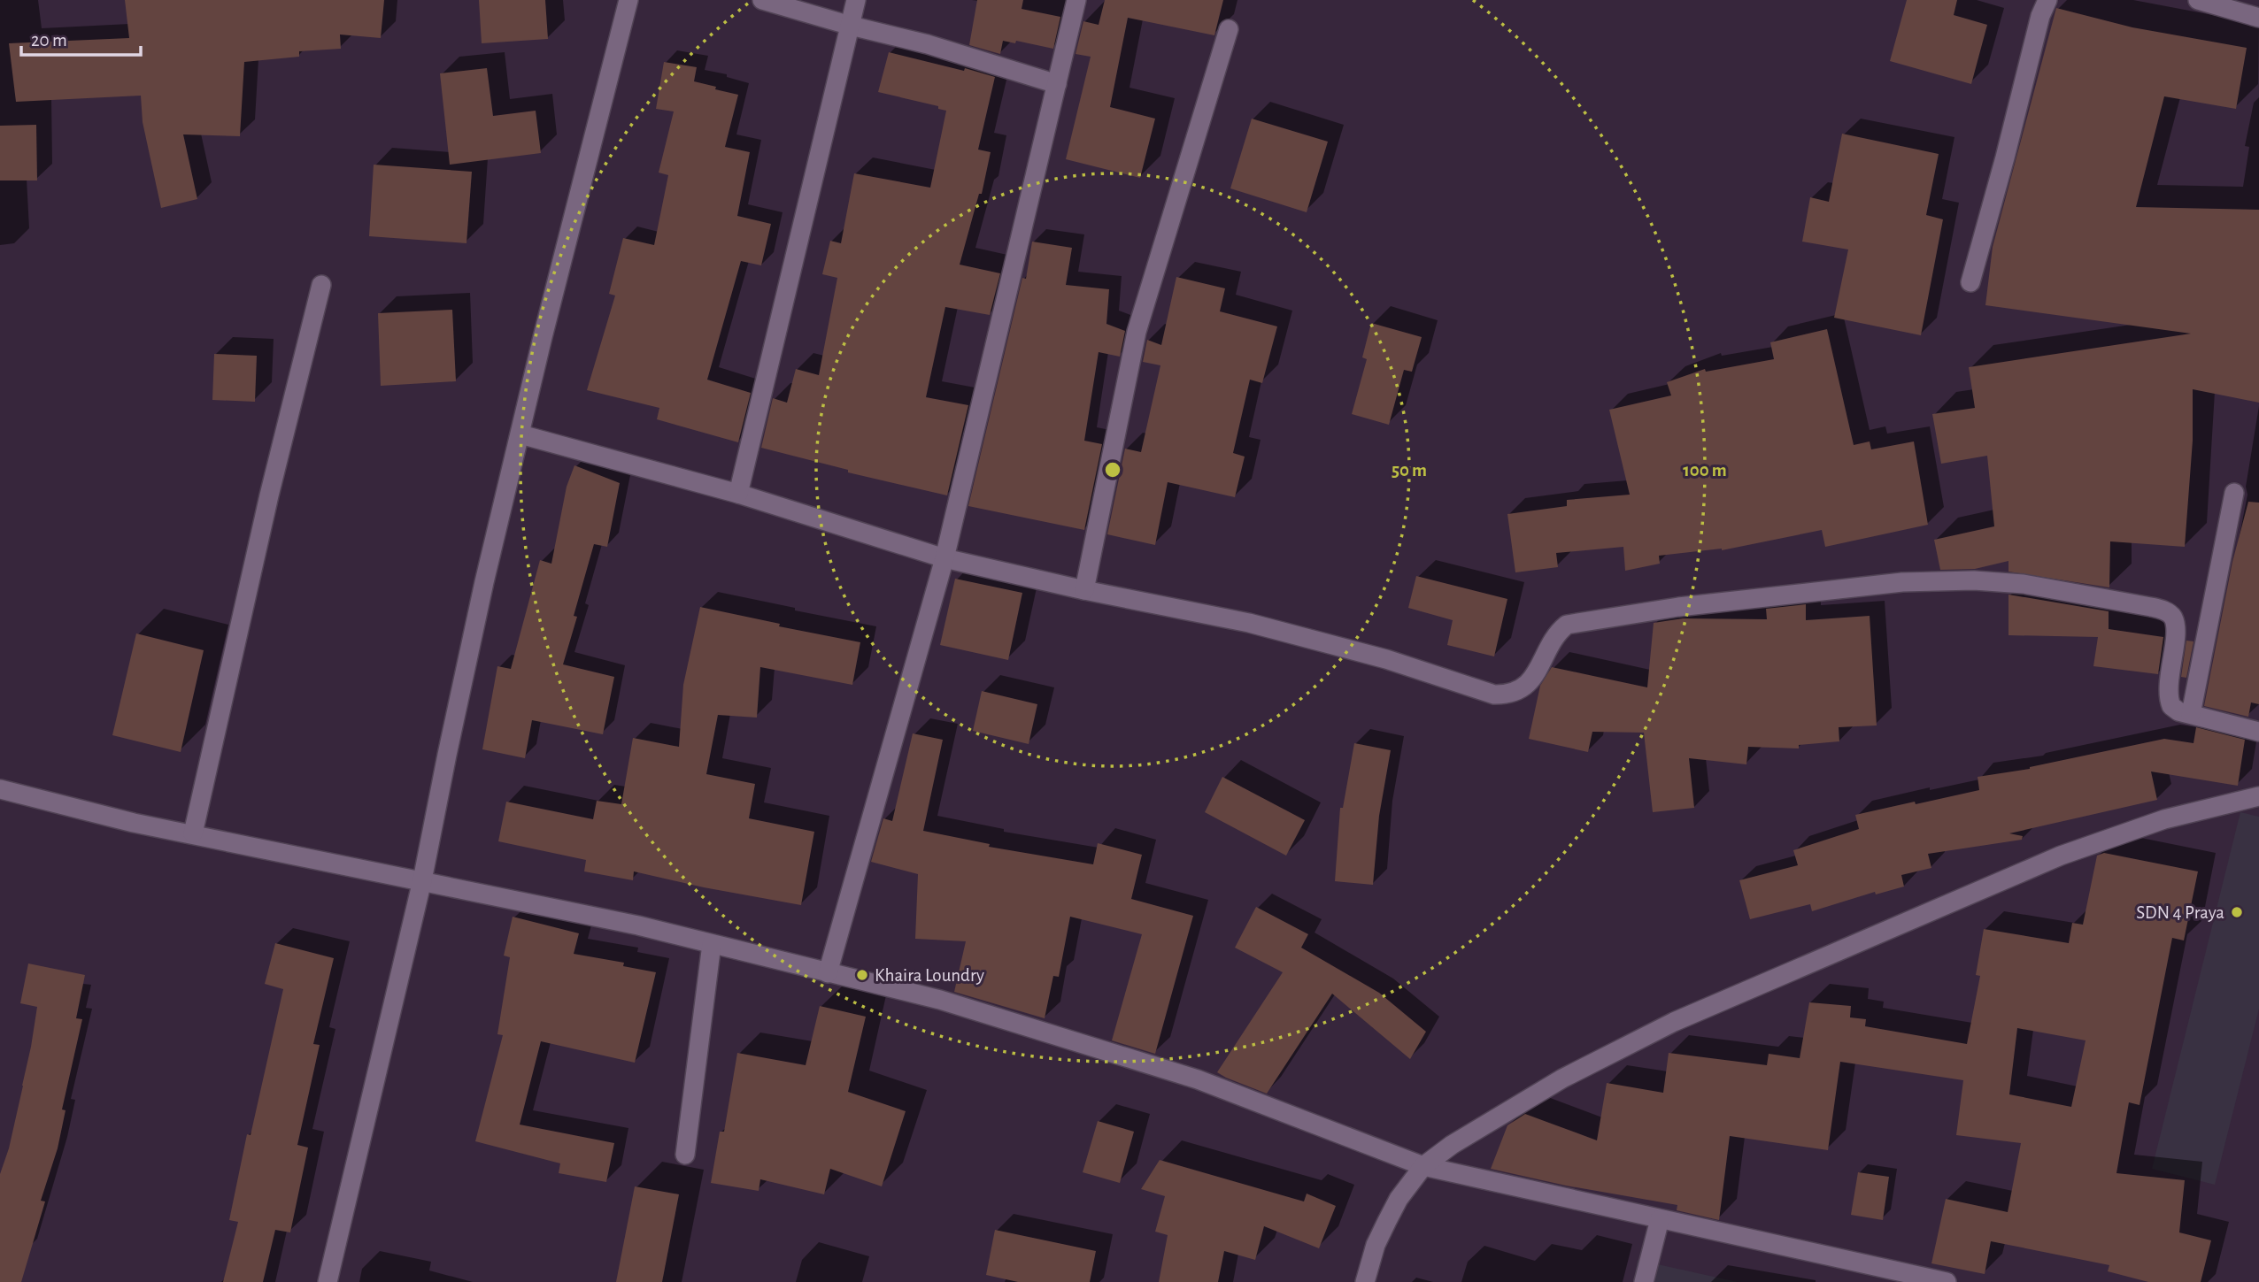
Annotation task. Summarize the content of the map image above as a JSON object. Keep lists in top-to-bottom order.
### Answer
{
  "places": ["SDN 4 Praya", "Khaira Loundry"],
  "scale_bar": "20 m",
  "rings": ["50 m", "100 m"]
}
